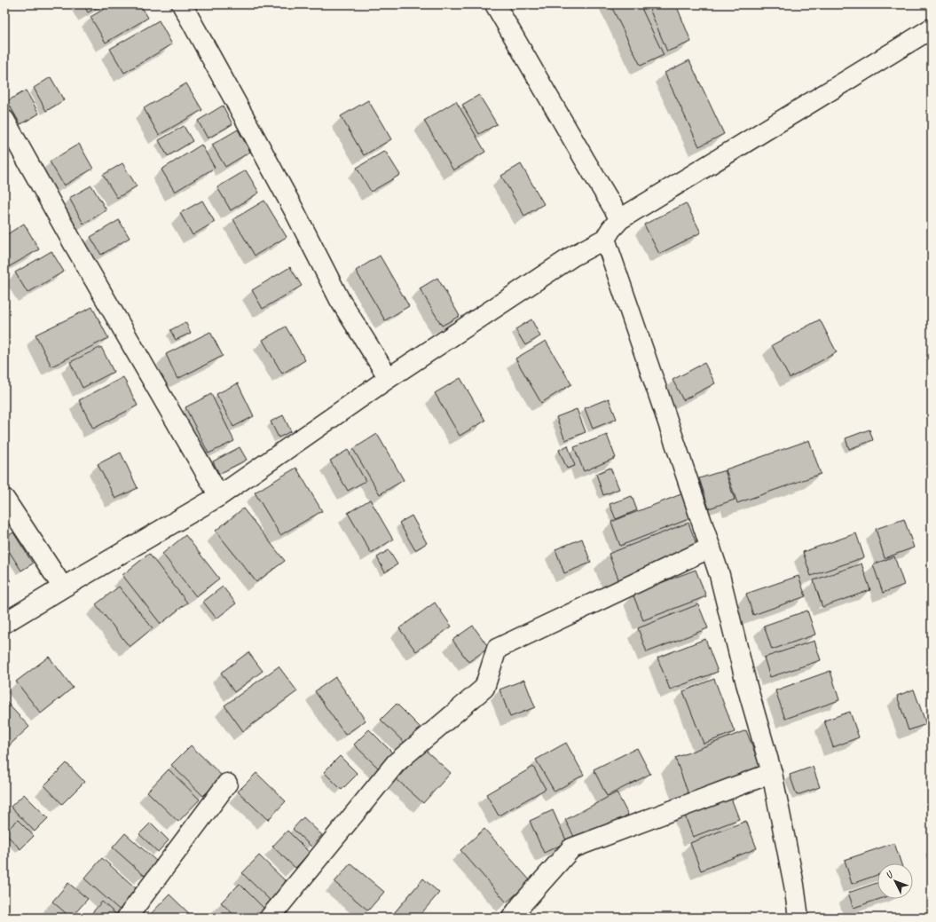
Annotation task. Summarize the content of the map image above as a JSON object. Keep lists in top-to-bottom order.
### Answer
{
  "north": "top left"
}
